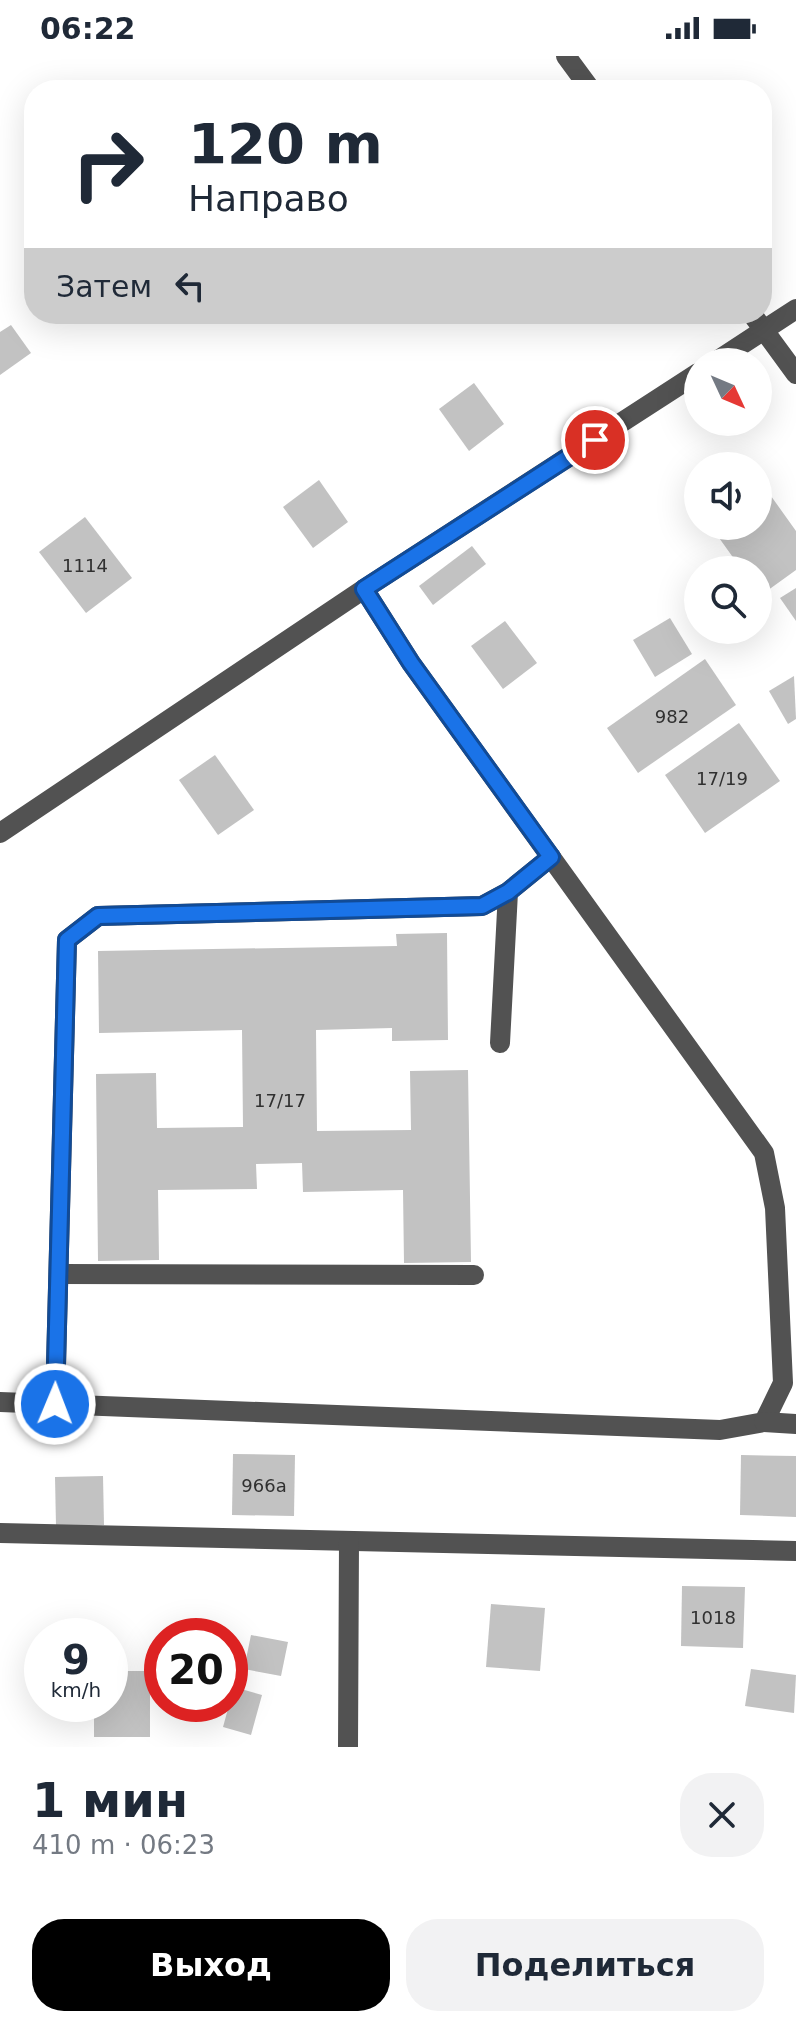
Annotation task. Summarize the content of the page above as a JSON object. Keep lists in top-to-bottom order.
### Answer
{
  "house_numbers": [
    "1114",
    "982",
    "17/19",
    "17/17",
    "966а",
    "1018"
  ],
  "north": "bottom right",
  "page": {
    "status": "06:22",
    "turn": ["120 m", "Направо"],
    "then": "Затем",
    "speed": "9 km/h",
    "limit": "20",
    "heading": ["1 мин", "410 m · 06:23"],
    "buttons": ["Выход", "Поделиться"]
  }
}
